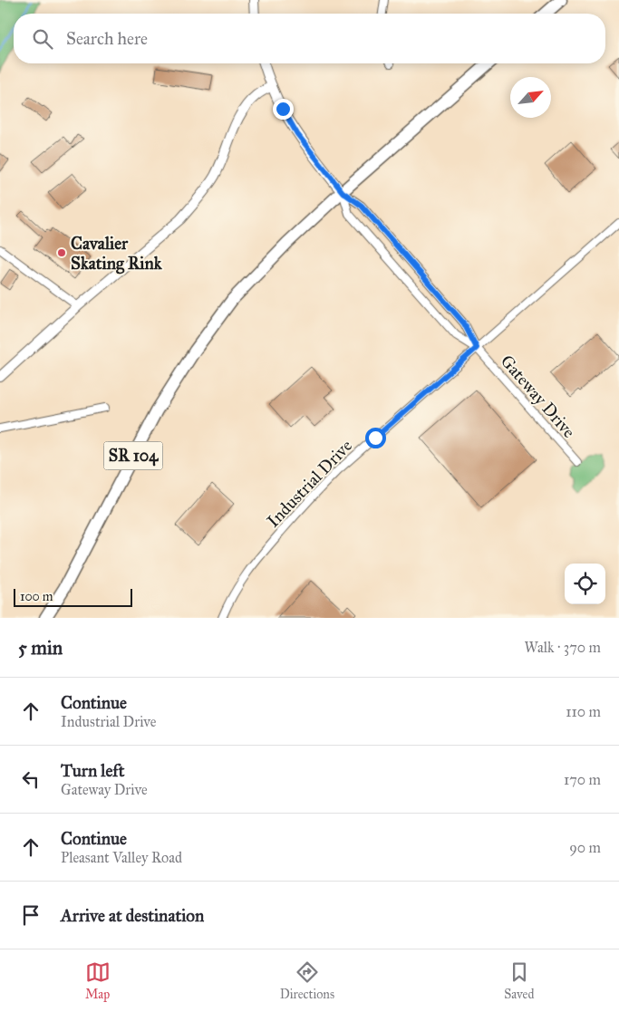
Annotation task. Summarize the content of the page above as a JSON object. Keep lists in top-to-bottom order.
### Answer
{
  "streets": {
    "main road": ["SR 104"],
    "street": ["Gateway Drive", "Industrial Drive"]
  },
  "crossings": [
    ["Gateway Drive", "SR 104"],
    ["Gateway Drive", "Industrial Drive"]
  ],
  "places": ["Cavalier Skating Rink"],
  "scale_bar": "100 m",
  "north": "top right",
  "page": {
    "search": "Search here",
    "scale": "100 m",
    "heading": ["5 min", "Walk · 370 m"],
    "list": [
      ["Continue", "Industrial Drive", "110 m"],
      ["Turn left", "Gateway Drive", "170 m"],
      ["Continue", "Pleasant Valley Road", "90 m"],
      "Arrive at destination"
    ],
    "nav": ["Map", "Directions", "Saved"]
  }
}
